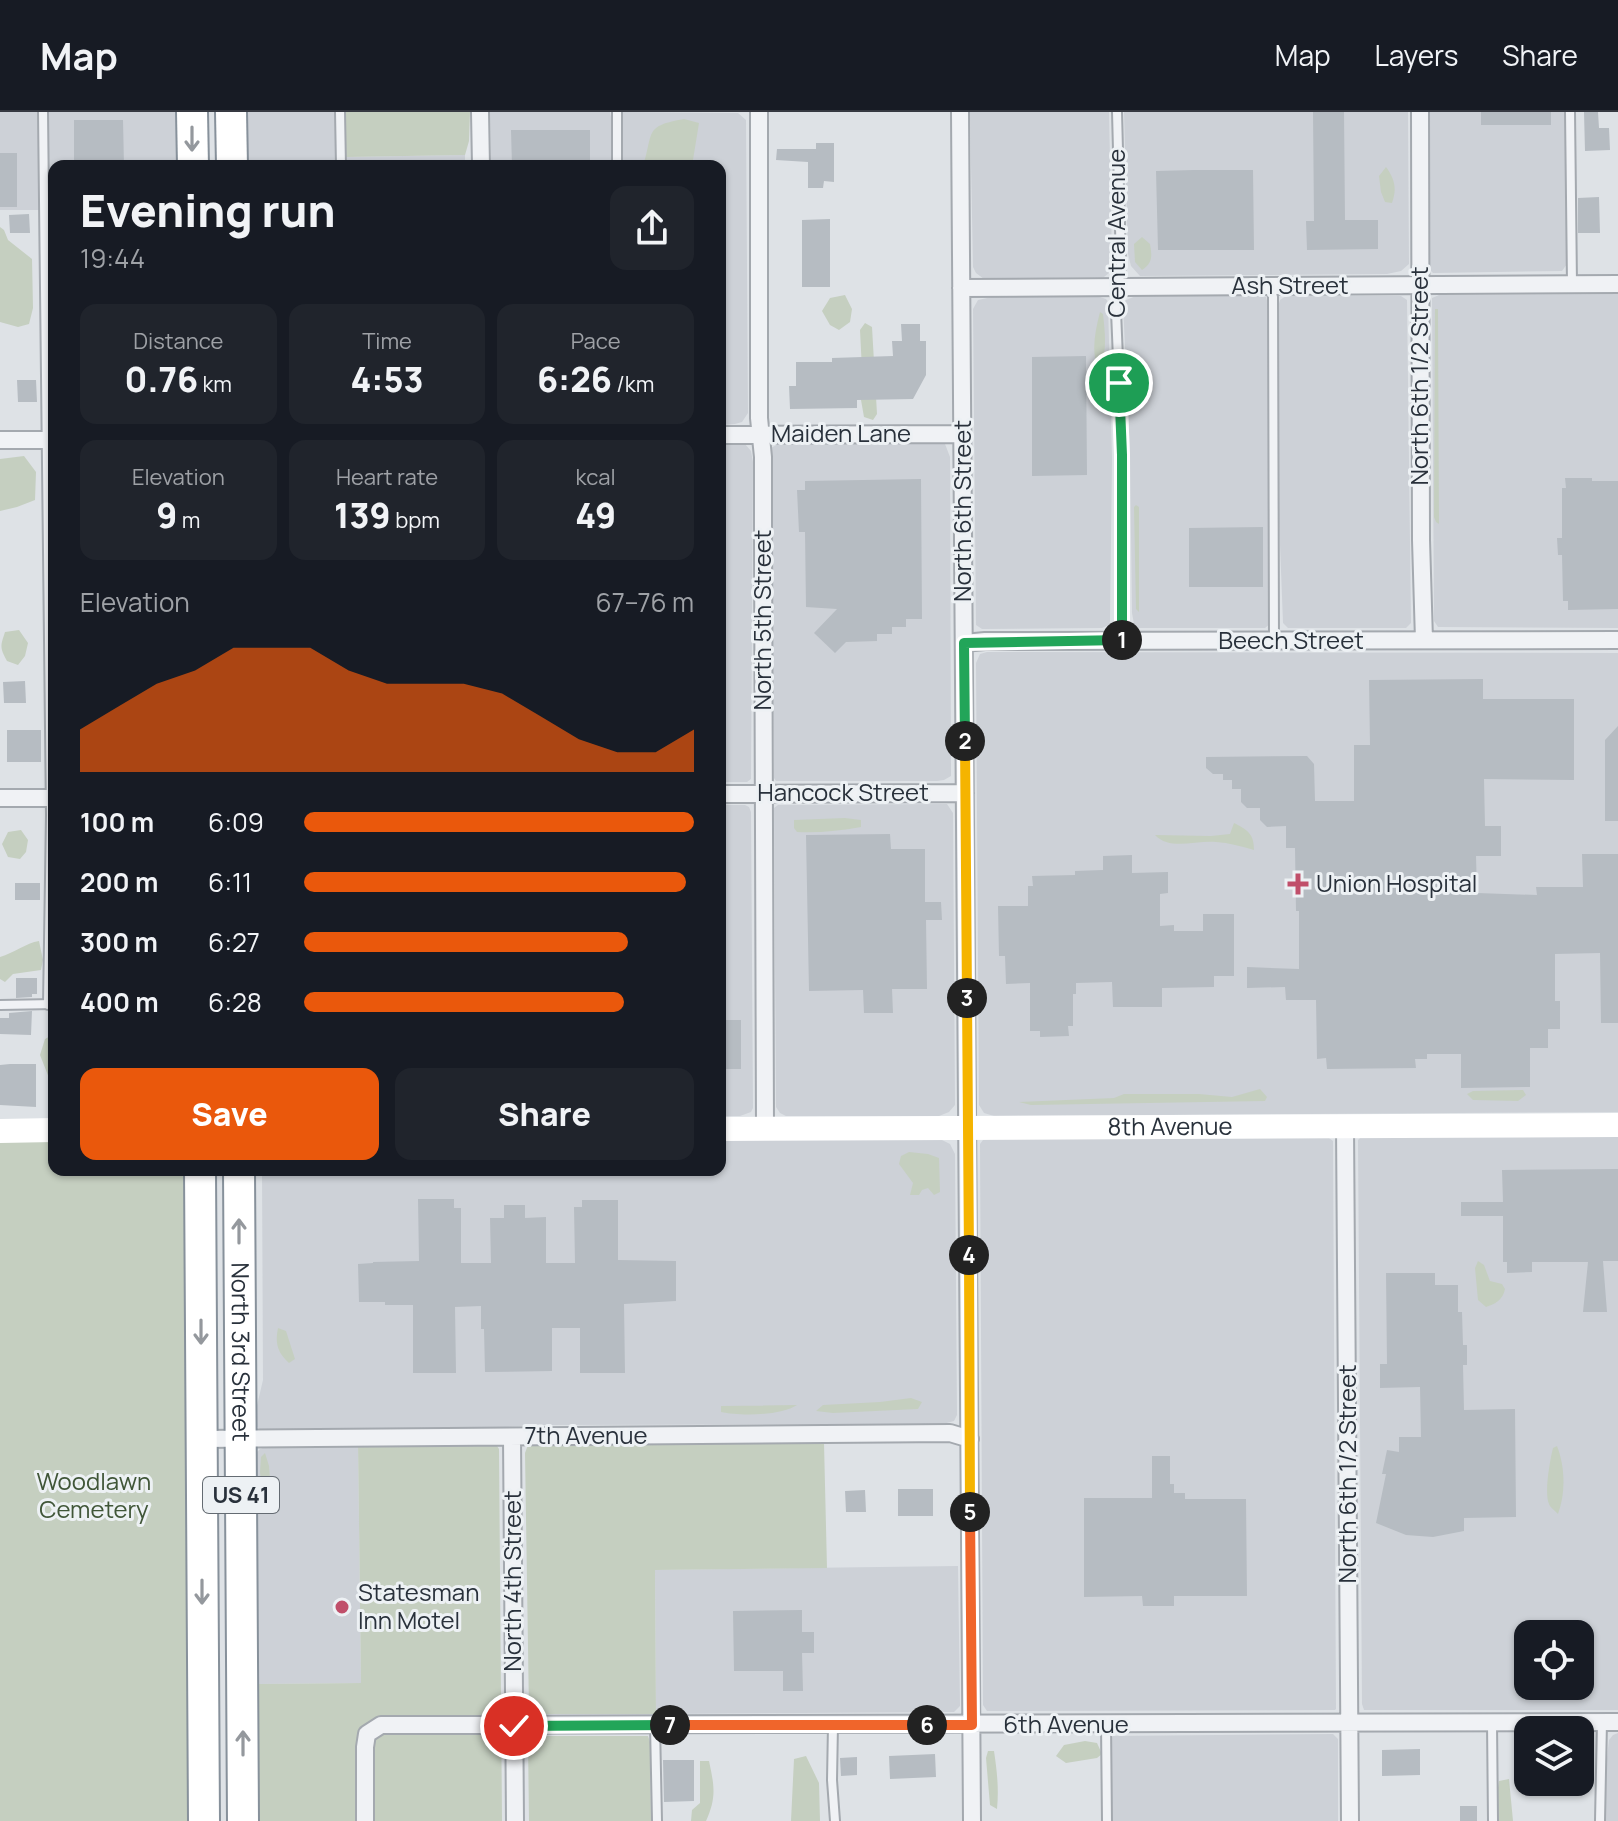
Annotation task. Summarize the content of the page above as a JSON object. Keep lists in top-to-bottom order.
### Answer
{
  "streets": {
    "highway": ["North 3rd Street", "US 41"],
    "street": [
      "Ash Street",
      "North 6th 1/2 Street",
      "Maiden Lane",
      "North 6th Street",
      "North 5th Street",
      "Beech Street",
      "Hancock Street",
      "8th Avenue",
      "7th Avenue",
      "North 4th Street",
      "6th Avenue"
    ],
    "lane": ["Central Avenue"]
  },
  "crossings": [
    ["Central Avenue", "Ash Street"],
    ["Central Avenue", "Beech Street"],
    ["Ash Street", "North 6th 1/2 Street"],
    ["Ash Street", "North 6th Street"],
    ["North 6th 1/2 Street", "Beech Street"],
    ["North 6th 1/2 Street", "8th Avenue"],
    ["North 6th 1/2 Street", "6th Avenue"],
    ["Maiden Lane", "North 6th Street"],
    ["Maiden Lane", "North 5th Street"],
    ["North 6th Street", "Beech Street"],
    ["North 6th Street", "Hancock Street"],
    ["North 6th Street", "8th Avenue"],
    ["North 6th Street", "7th Avenue"],
    ["North 6th Street", "6th Avenue"],
    ["North 5th Street", "Hancock Street"],
    ["North 5th Street", "8th Avenue"],
    ["North 3rd Street", "7th Avenue"],
    ["7th Avenue", "North 4th Street"],
    ["North 4th Street", "6th Avenue"]
  ],
  "parks": ["Woodlawn Cemetery"],
  "places": {
    "health": ["Union Hospital"],
    "other": ["Statesman Inn Motel"]
  },
  "page": {
    "header": "Map",
    "nav": ["Map", "Layers", "Share"],
    "heading": ["Evening run", "19:44"],
    "stats": [
      ["Distance", "0.76 km"],
      ["Time", "4:53"],
      ["Pace", "6:26 /km"],
      ["Elevation", "9 m"],
      ["Heart rate", "139 bpm"],
      ["kcal", "49"]
    ],
    "chart": ["Elevation", "67–76 m"],
    "pins": [
      "1",
      "2",
      "3",
      "4",
      "5",
      "6",
      "7"
    ],
    "list": [
      {
        "name": "100 m",
        "note": "6:09"
      },
      {
        "name": "200 m",
        "note": "6:11"
      },
      {
        "name": "300 m",
        "note": "6:27"
      },
      {
        "name": "400 m",
        "note": "6:28"
      }
    ],
    "buttons": ["Save", "Share"]
  }
}
